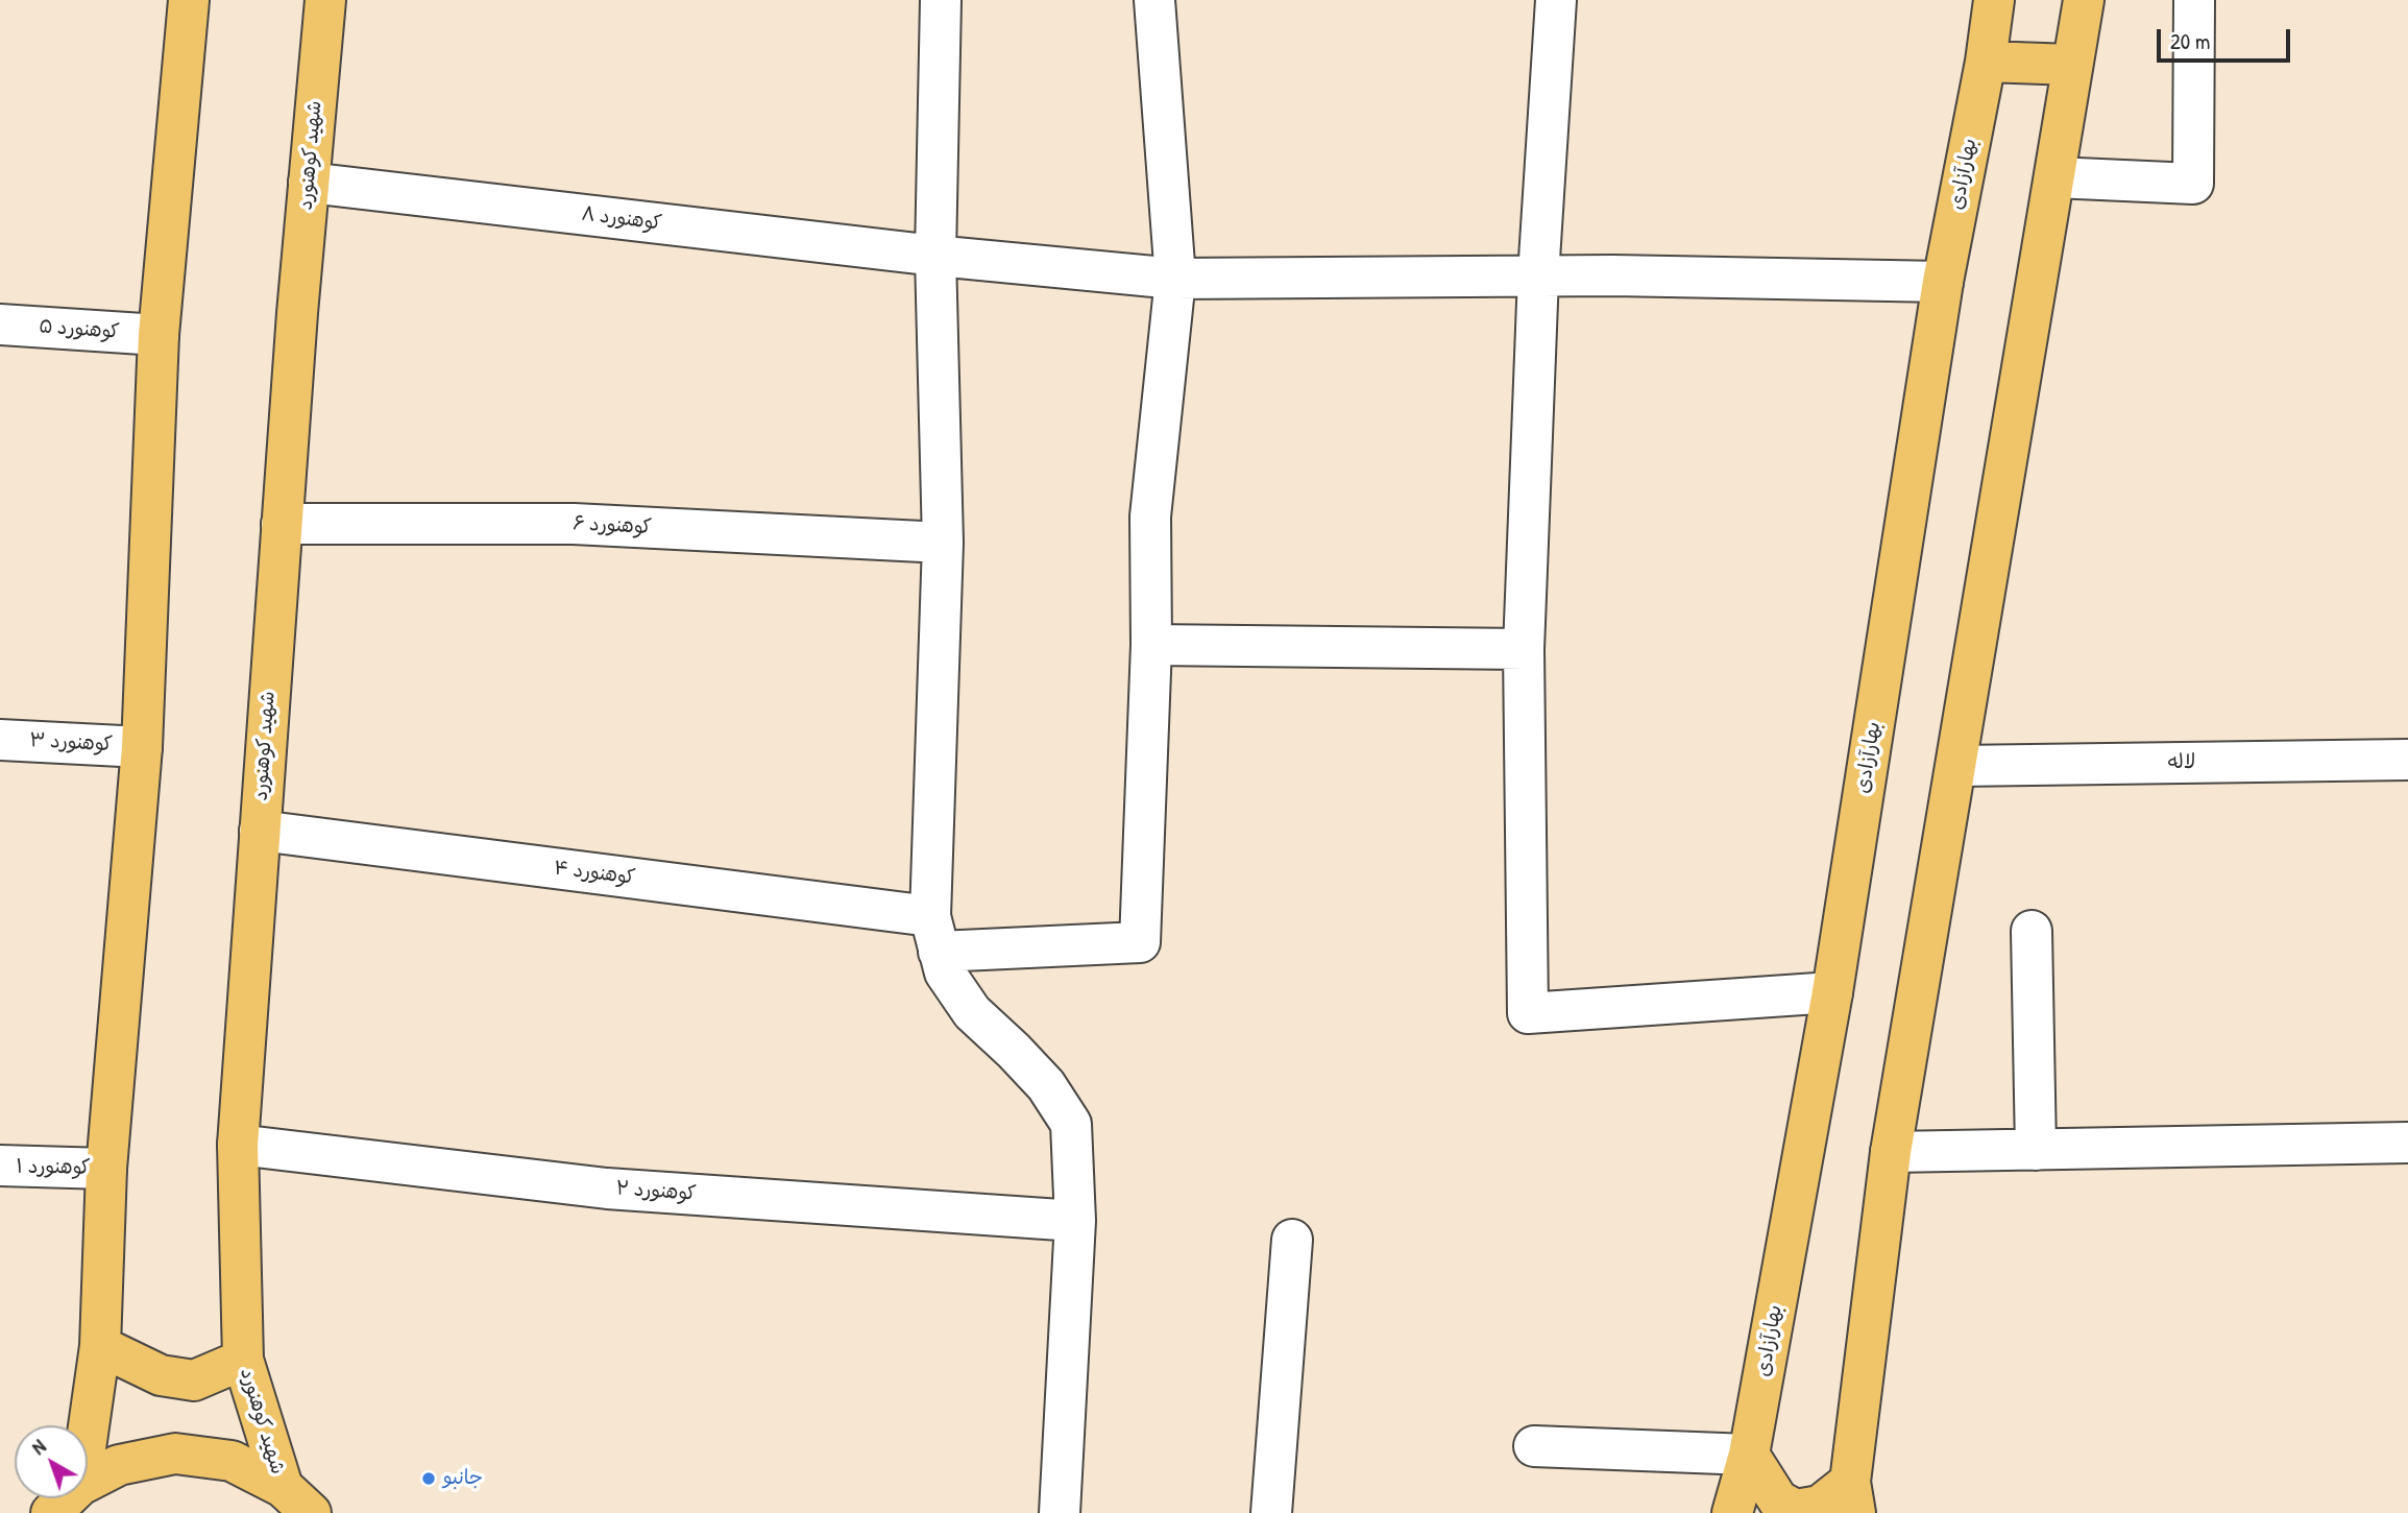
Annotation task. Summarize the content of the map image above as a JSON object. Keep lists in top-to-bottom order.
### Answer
{
  "streets": {
    "main road": ["شهید کوهنورد", "بهارآزادی"],
    "street": [
      "کوهنورد ۸",
      "کوهنورد ۵",
      "کوهنورد ۶",
      "کوهنورد ۳",
      "لاله",
      "کوهنورد ۴",
      "کوهنورد ۱",
      "کوهنورد ۲"
    ]
  },
  "crossings": [
    ["شهید کوهنورد", "کوهنورد ۸"],
    ["شهید کوهنورد", "کوهنورد ۶"],
    ["شهید کوهنورد", "کوهنورد ۴"],
    ["شهید کوهنورد", "کوهنورد ۲"],
    ["بهارآزادی", "کوهنورد ۸"]
  ],
  "places": ["جانبو"],
  "scale_bar": "20 m",
  "north": "top left"
}
